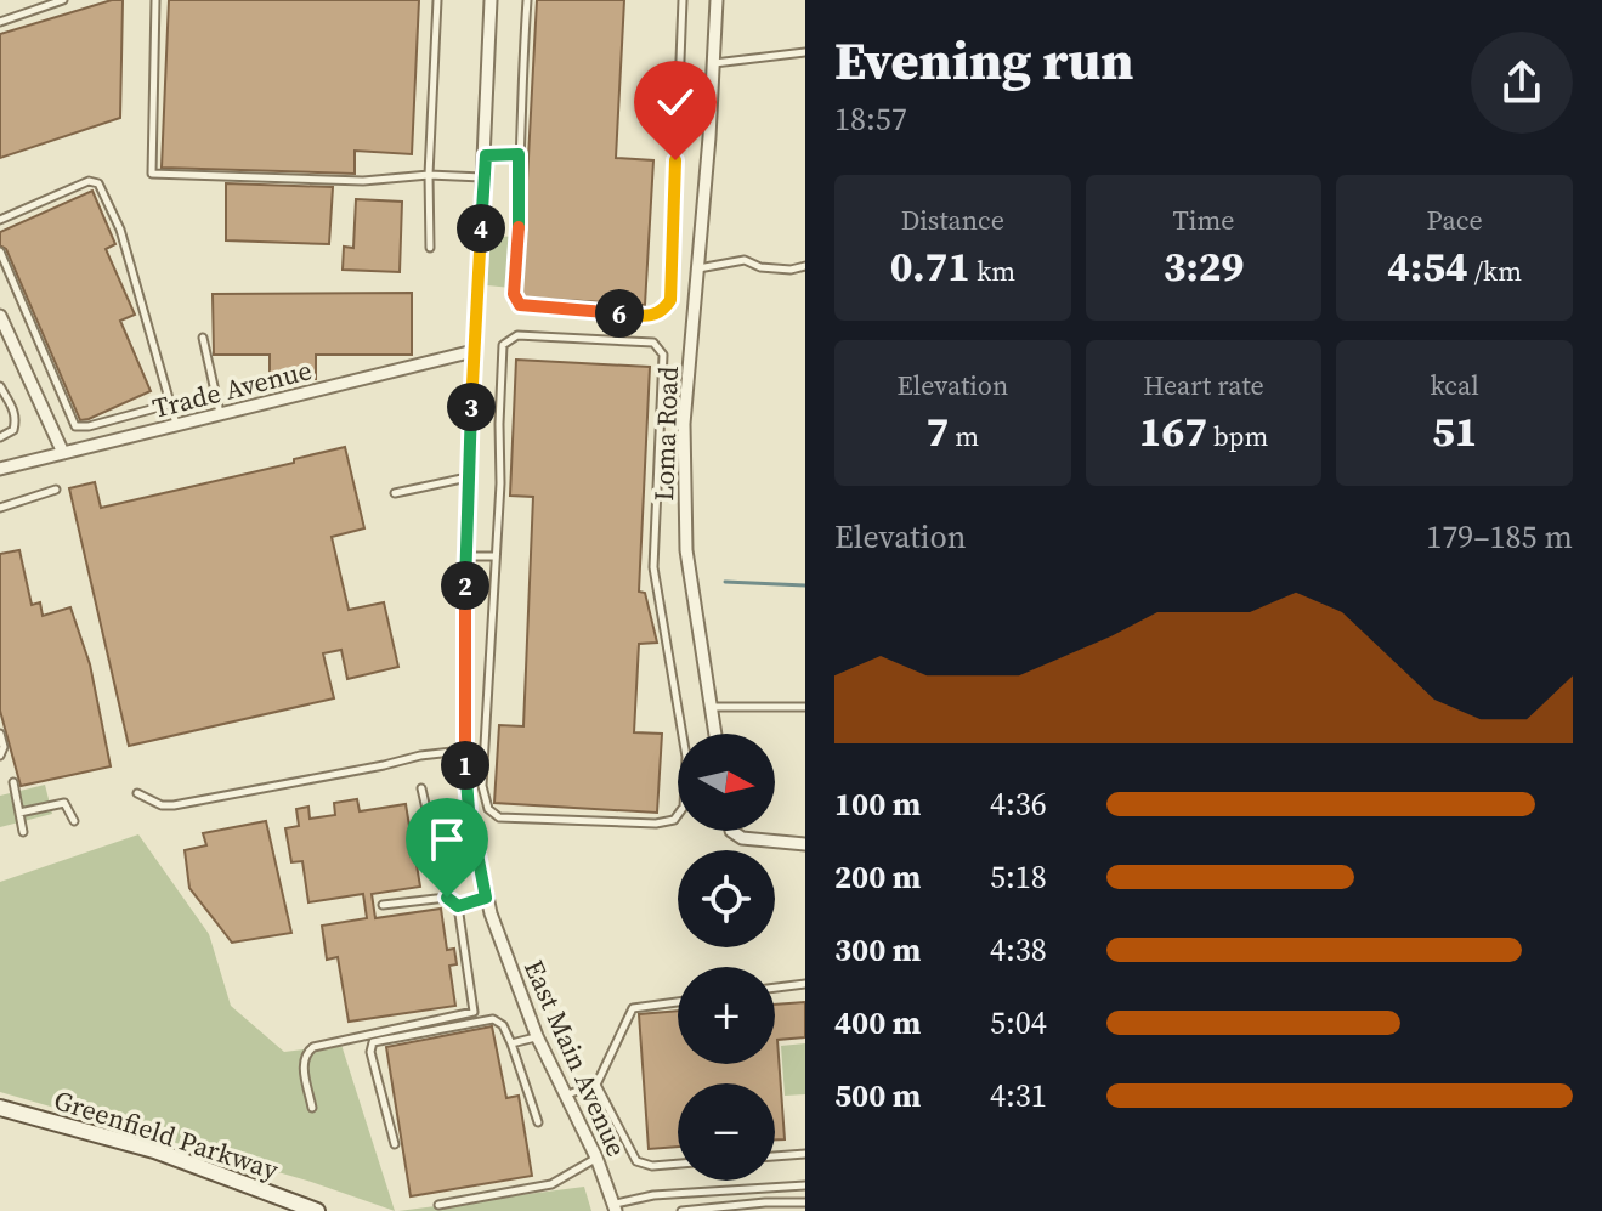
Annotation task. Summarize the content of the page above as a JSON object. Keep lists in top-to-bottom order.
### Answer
{
  "streets": {
    "main road": ["Greenfield Parkway"],
    "street": ["Trade Avenue", "Loma Road", "East Main Avenue"]
  },
  "crossings": [
    ["Trade Avenue", "East Main Avenue"]
  ],
  "north": "right",
  "page": {
    "heading": ["Evening run", "18:57"],
    "stats": [
      ["Distance", "0.71 km"],
      ["Time", "3:29"],
      ["Pace", "4:54 /km"],
      ["Elevation", "7 m"],
      ["Heart rate", "167 bpm"],
      ["kcal", "51"]
    ],
    "pins": [
      "4",
      "6",
      "3",
      "2",
      "1"
    ],
    "chart": ["Elevation", "179–185 m"],
    "map_buttons": ["+", "−"],
    "list": [
      {
        "name": "100 m",
        "note": "4:36"
      },
      {
        "name": "200 m",
        "note": "5:18"
      },
      {
        "name": "300 m",
        "note": "4:38"
      },
      {
        "name": "400 m",
        "note": "5:04"
      },
      {
        "name": "500 m",
        "note": "4:31"
      }
    ]
  }
}
